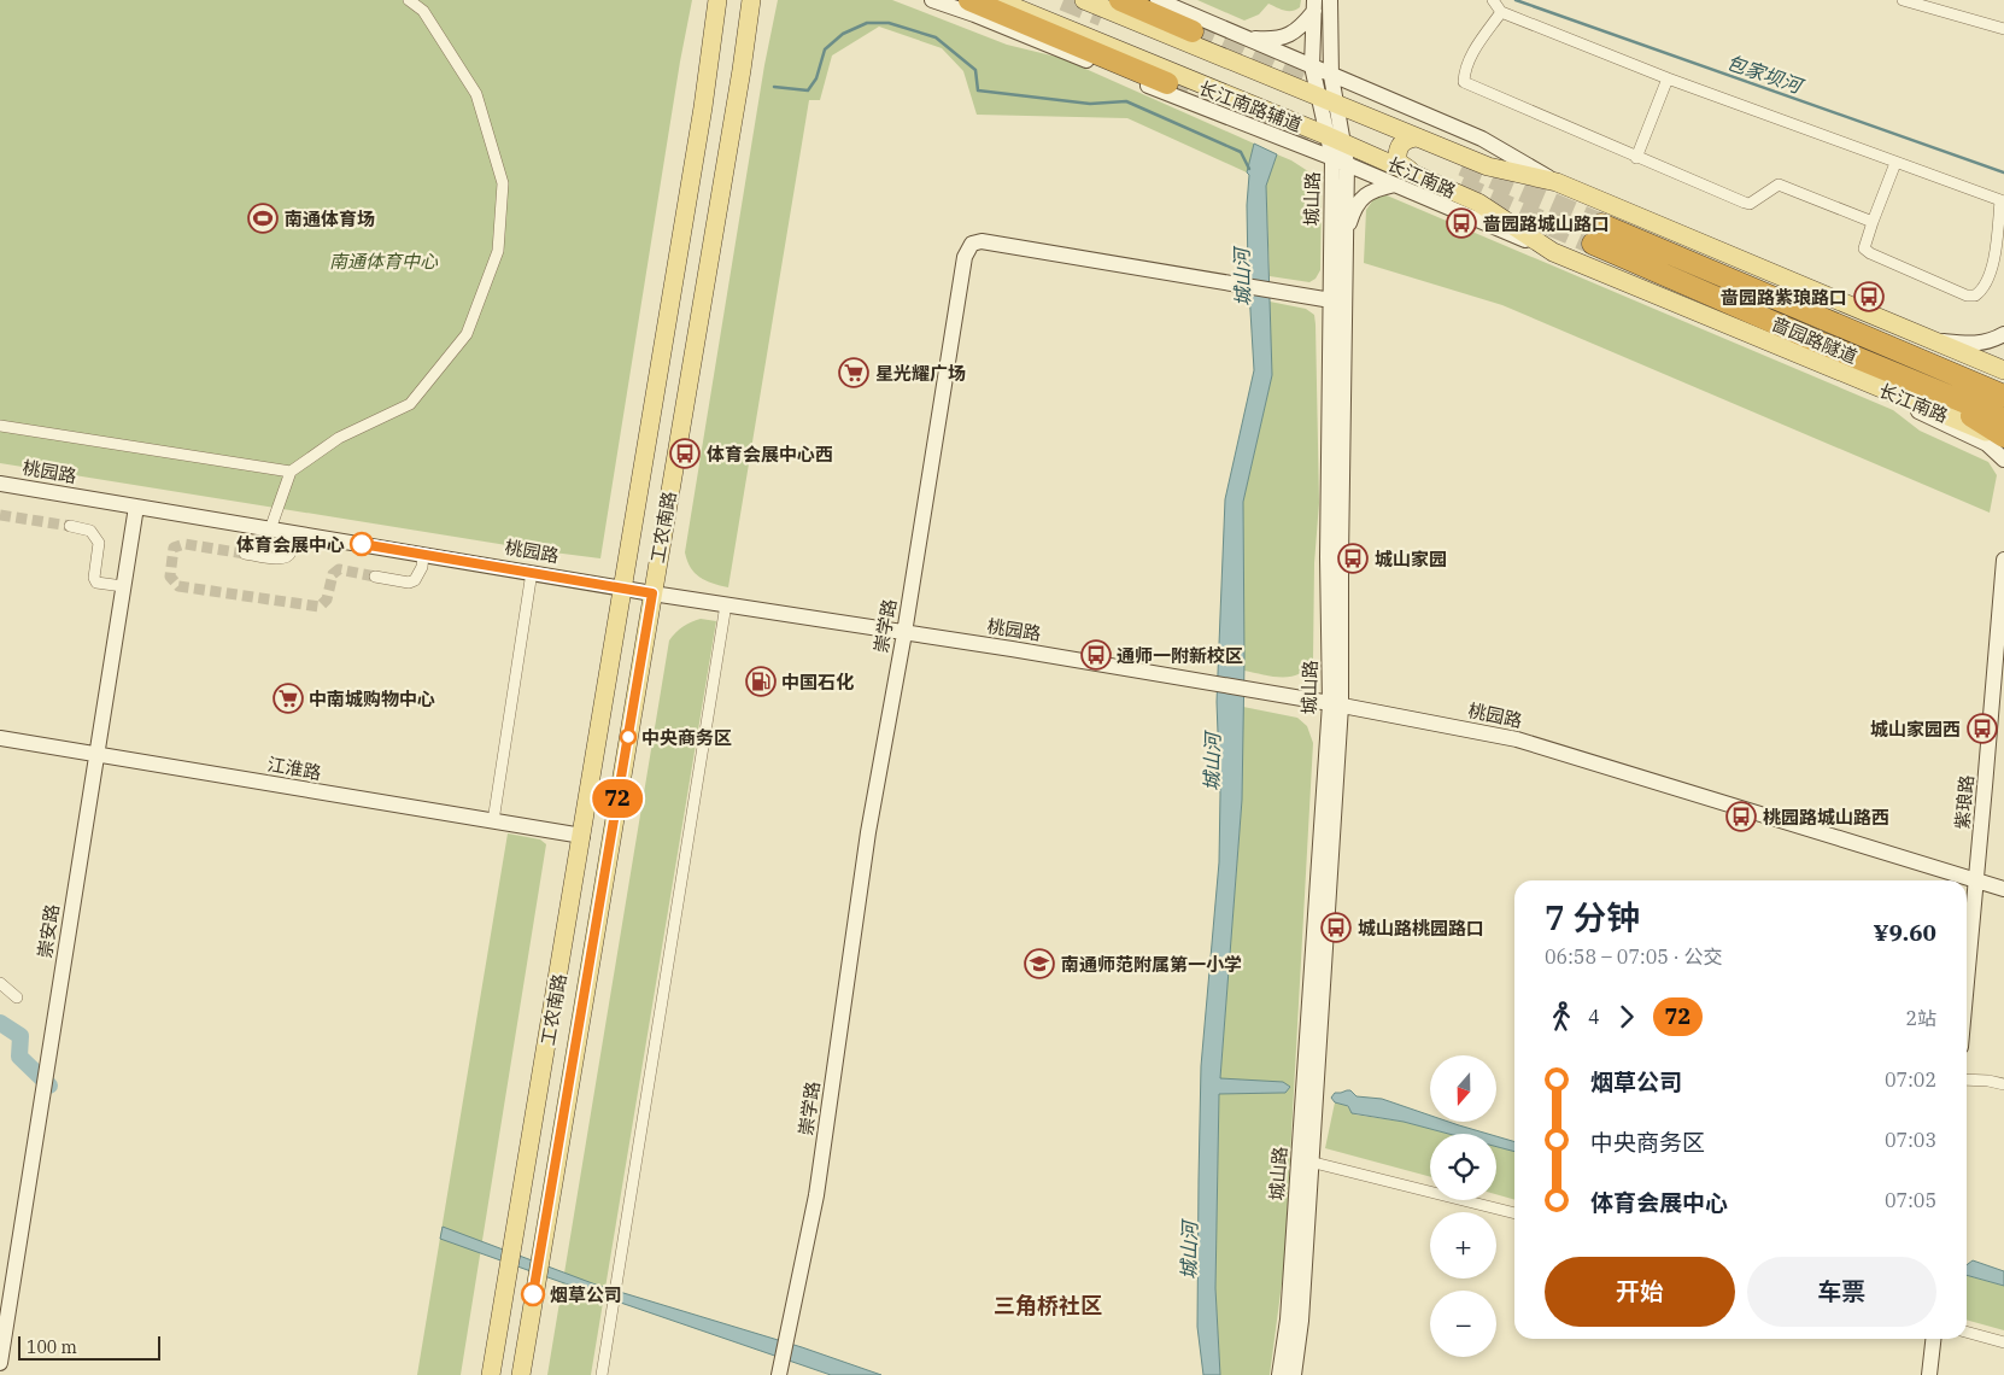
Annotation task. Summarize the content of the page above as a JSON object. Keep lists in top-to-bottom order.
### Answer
{
  "streets": {
    "highway": ["啬园路隧道"],
    "main road": ["长江南路", "工农南路"],
    "street": [
      "长江南路辅道",
      "城山路",
      "桃园路",
      "崇学路",
      "江淮路",
      "紫琅路",
      "崇安路"
    ]
  },
  "crossings": [
    ["长江南路辅道", "长江南路"],
    ["长江南路辅道", "城山路"],
    ["长江南路", "城山路"],
    ["城山路", "桃园路"],
    ["城山路", "崇学路"],
    ["桃园路", "工农南路"],
    ["桃园路", "崇学路"],
    ["桃园路", "紫琅路"],
    ["桃园路", "崇安路"],
    ["工农南路", "江淮路"],
    ["江淮路", "崇安路"]
  ],
  "districts": ["三角桥社区"],
  "water": ["包家坝河", "城山河"],
  "parks": ["南通体育中心"],
  "places": {
    "sports": ["南通体育场"],
    "bus stop": [
      "啬园路城山路口",
      "啬园路紫琅路口",
      "体育会展中心西",
      "城山家园",
      "通师一附新校区",
      "城山家园西",
      "桃园路城山路西",
      "城山路桃园路口"
    ],
    "supermarket": ["星光耀广场", "中南城购物中心"],
    "other": ["体育会展中心", "中央商务区", "烟草公司"],
    "fuel station": ["中国石化"],
    "school or university": ["南通师范附属第一小学"]
  },
  "lines": ["bus line 72"],
  "scale_bar": "100 m",
  "north": "bottom",
  "page": {
    "on_map": "72",
    "heading": ["7 分钟", "06:58 – 07:05 · 公交", "¥9.60"],
    "legs": ["4", "72", "2站"],
    "list": [
      {
        "name": "烟草公司",
        "value": "07:02"
      },
      {
        "name": "中央商务区",
        "value": "07:03"
      },
      {
        "name": "体育会展中心",
        "value": "07:05"
      }
    ],
    "map_buttons": ["+", "−"],
    "buttons": ["开始", "车票"],
    "scale": "100 m"
  }
}
